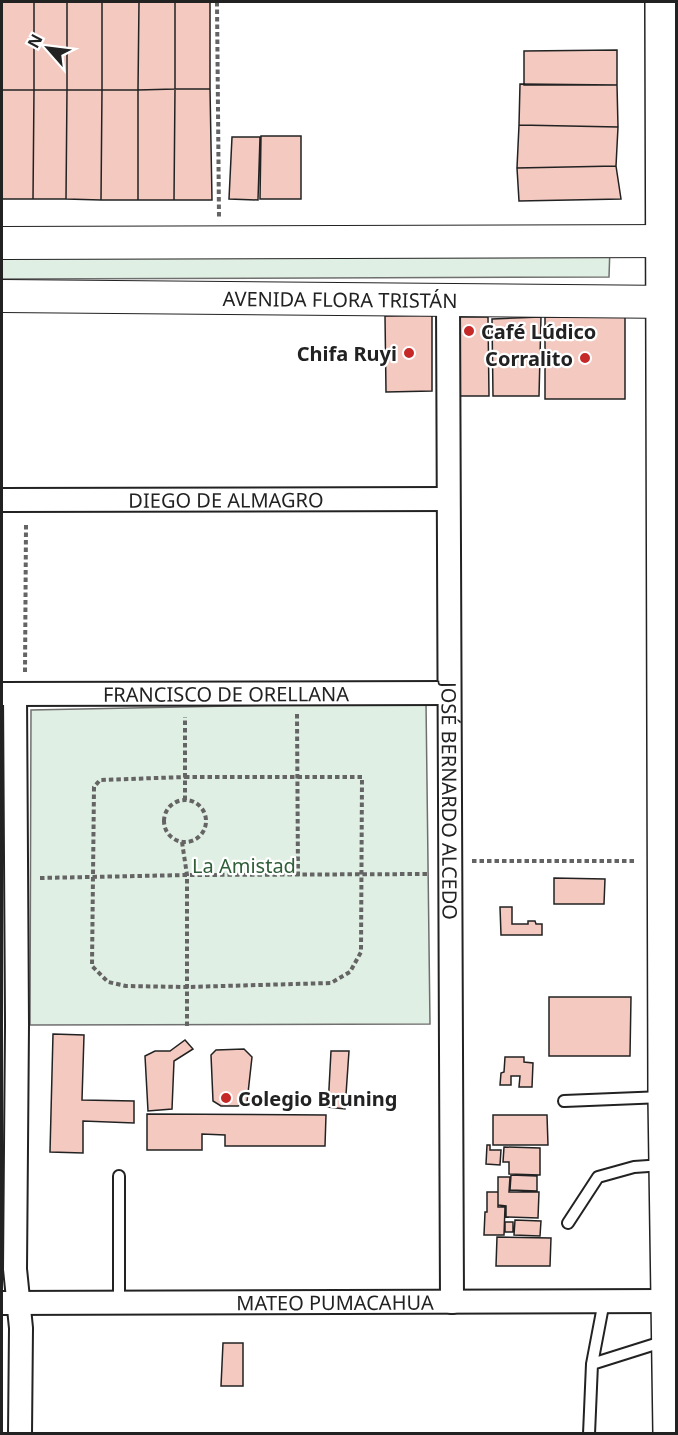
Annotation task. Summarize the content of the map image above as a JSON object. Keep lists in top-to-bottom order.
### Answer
{
  "streets": {
    "street": [
      "AVENIDA FLORA TRISTÁN",
      "DIEGO DE ALMAGRO",
      "FRANCISCO DE ORELLANA",
      "JOSÉ BERNARDO ALCEDO",
      "MATEO PUMACAHUA"
    ]
  },
  "crossings": [
    ["AVENIDA FLORA TRISTÁN", "JOSÉ BERNARDO ALCEDO"],
    ["DIEGO DE ALMAGRO", "JOSÉ BERNARDO ALCEDO"],
    ["FRANCISCO DE ORELLANA", "JOSÉ BERNARDO ALCEDO"],
    ["JOSÉ BERNARDO ALCEDO", "MATEO PUMACAHUA"]
  ],
  "parks": ["La Amistad"],
  "places": [
    "Café Lúdico",
    "Chifa Ruyi",
    "Corralito",
    "Colegio Bruning"
  ],
  "north": "top left"
}
